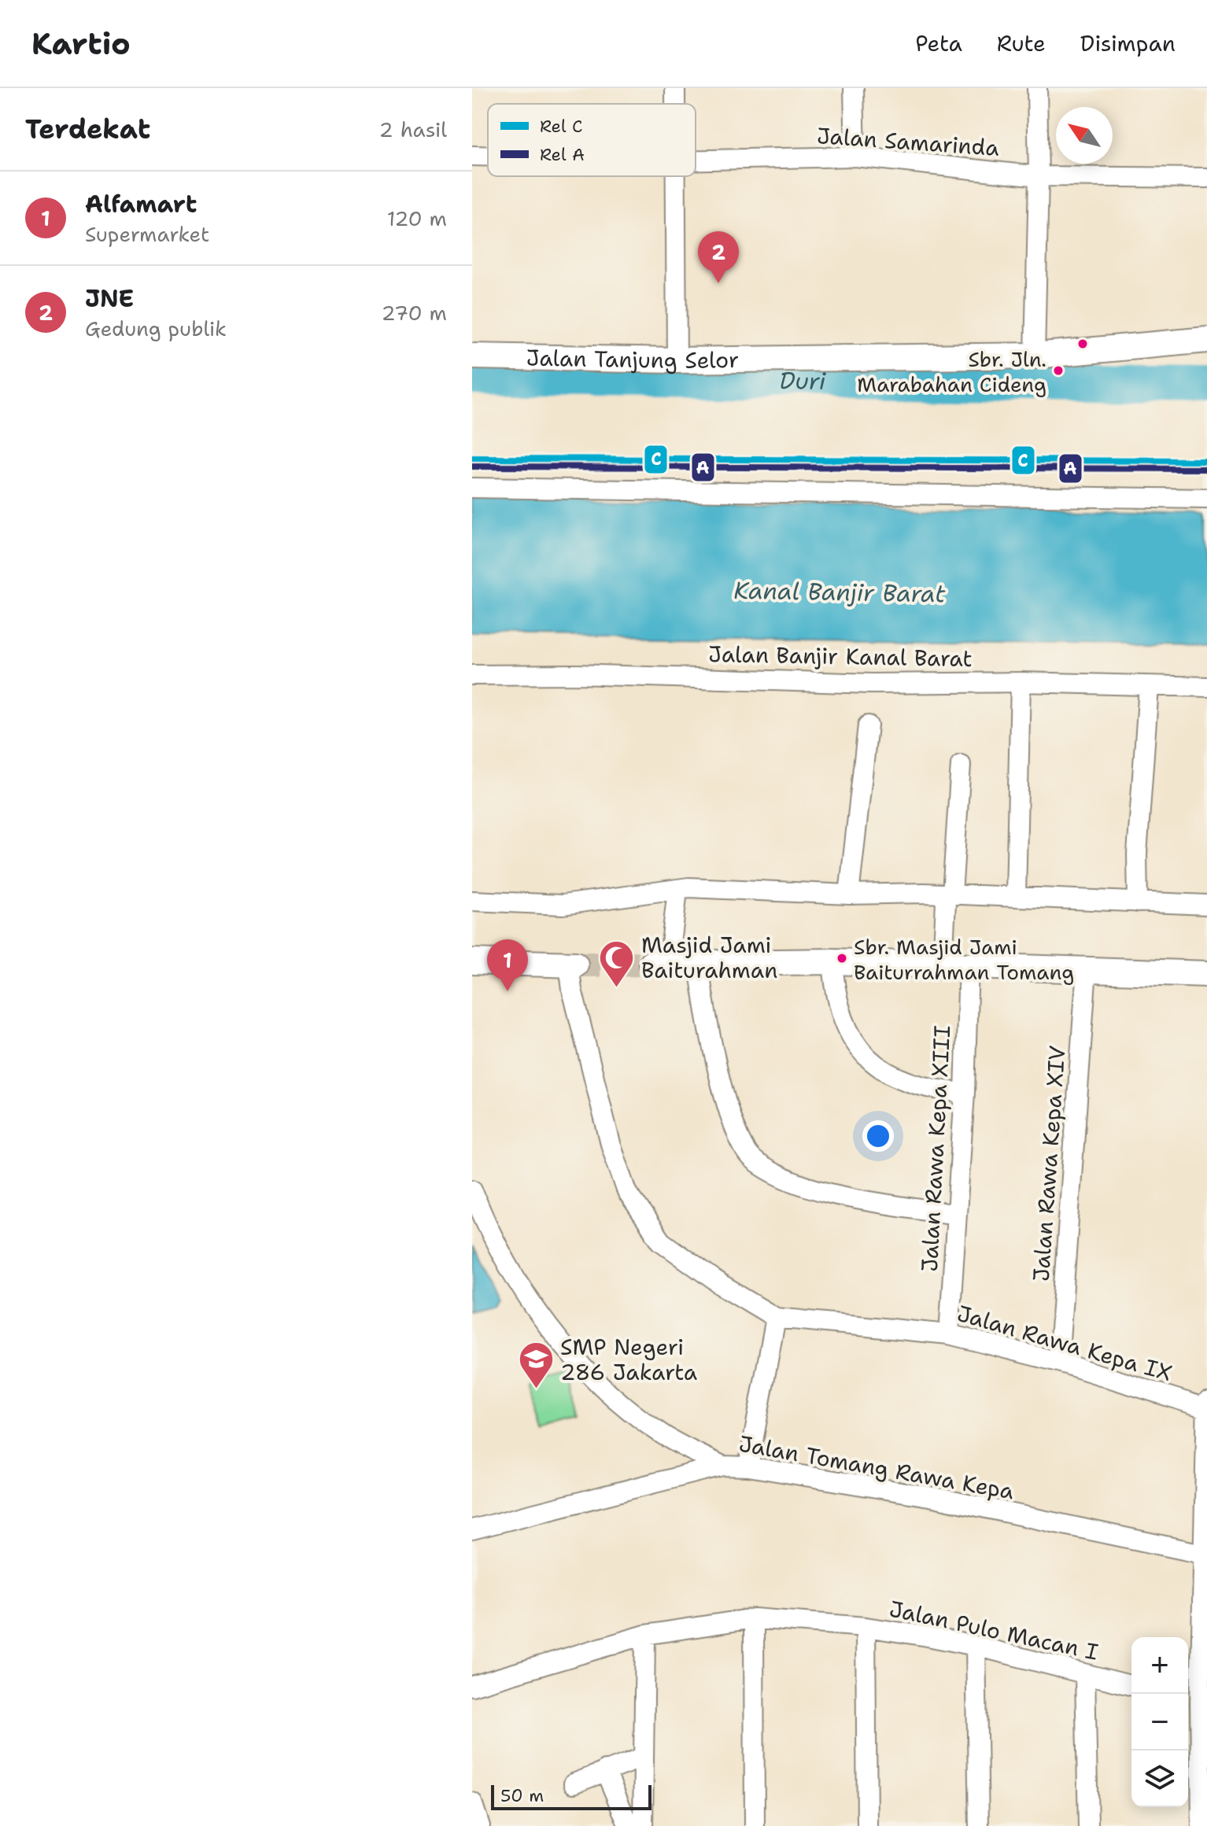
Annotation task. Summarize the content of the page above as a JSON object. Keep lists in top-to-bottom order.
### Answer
{
  "streets": {
    "street": [
      "Jalan Samarinda",
      "Jalan Tanjung Selor",
      "Jalan Banjir Kanal Barat",
      "Jalan Rawa Kepa XIII",
      "Jalan Rawa Kepa XIV",
      "Jalan Rawa Kepa IX",
      "Jalan Tomang Rawa Kepa",
      "Jalan Pulo Macan I"
    ]
  },
  "crossings": [
    ["Jalan Rawa Kepa XIII", "Jalan Rawa Kepa IX"],
    ["Jalan Rawa Kepa XIV", "Jalan Rawa Kepa IX"]
  ],
  "water": ["Duri", "Kanal Banjir Barat"],
  "places": {
    "other": ["Sbr. Jln. Marabahan Cideng", "Sbr. Masjid Jami Baiturrahman Tomang"],
    "mosque": ["Masjid Jami Baiturahman"],
    "school or university": ["SMP Negeri 286 Jakarta"]
  },
  "lines": ["rail line C", "rail line A"],
  "legend": ["Rel C", "Rel A"],
  "scale_bar": "50 m",
  "north": "top left",
  "page": {
    "header": "Kartio",
    "nav": ["Peta", "Rute", "Disimpan"],
    "heading": ["Terdekat", "2 hasil"],
    "list": [
      {
        "mark": "1",
        "name": "Alfamart",
        "note": "Supermarket",
        "value": "120 m"
      },
      {
        "mark": "2",
        "name": "JNE",
        "note": "Gedung publik",
        "value": "270 m"
      }
    ],
    "pins": ["2", "1"],
    "map_buttons": ["+", "−"],
    "scale": "50 m"
  }
}
